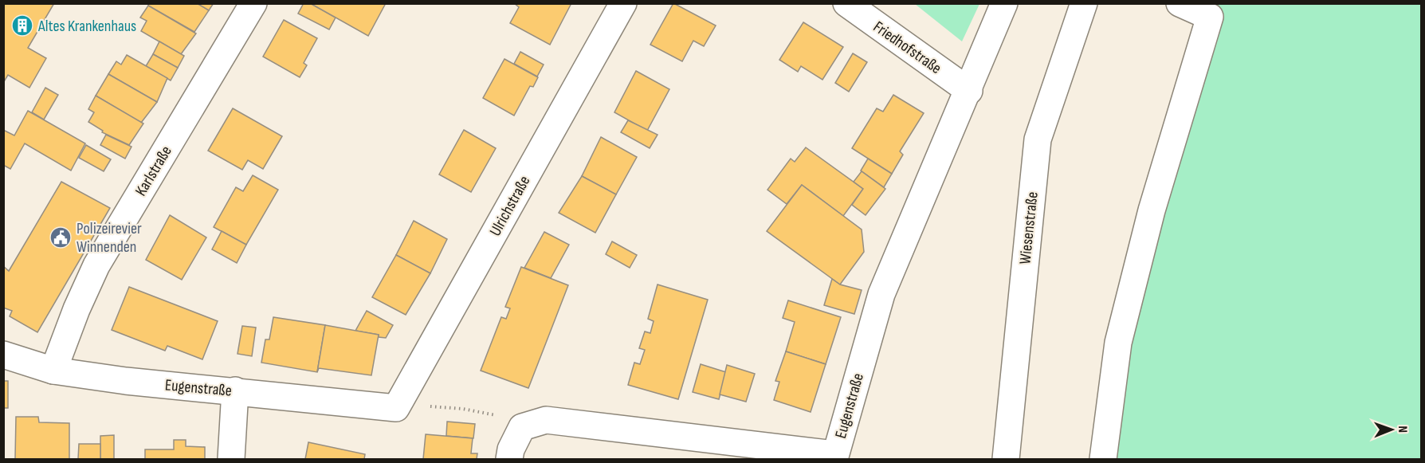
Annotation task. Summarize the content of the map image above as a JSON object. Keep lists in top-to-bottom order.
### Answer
{
  "streets": {
    "street": [
      "Friedhofstraße",
      "Karlstraße",
      "Ulrichstraße",
      "Wiesenstraße",
      "Eugenstraße"
    ]
  },
  "crossings": [
    ["Friedhofstraße", "Eugenstraße"],
    ["Karlstraße", "Eugenstraße"],
    ["Ulrichstraße", "Eugenstraße"]
  ],
  "places": {
    "building": ["Altes Krankenhaus"],
    "public building": ["Polizeirevier Winnenden"]
  },
  "north": "right"
}
